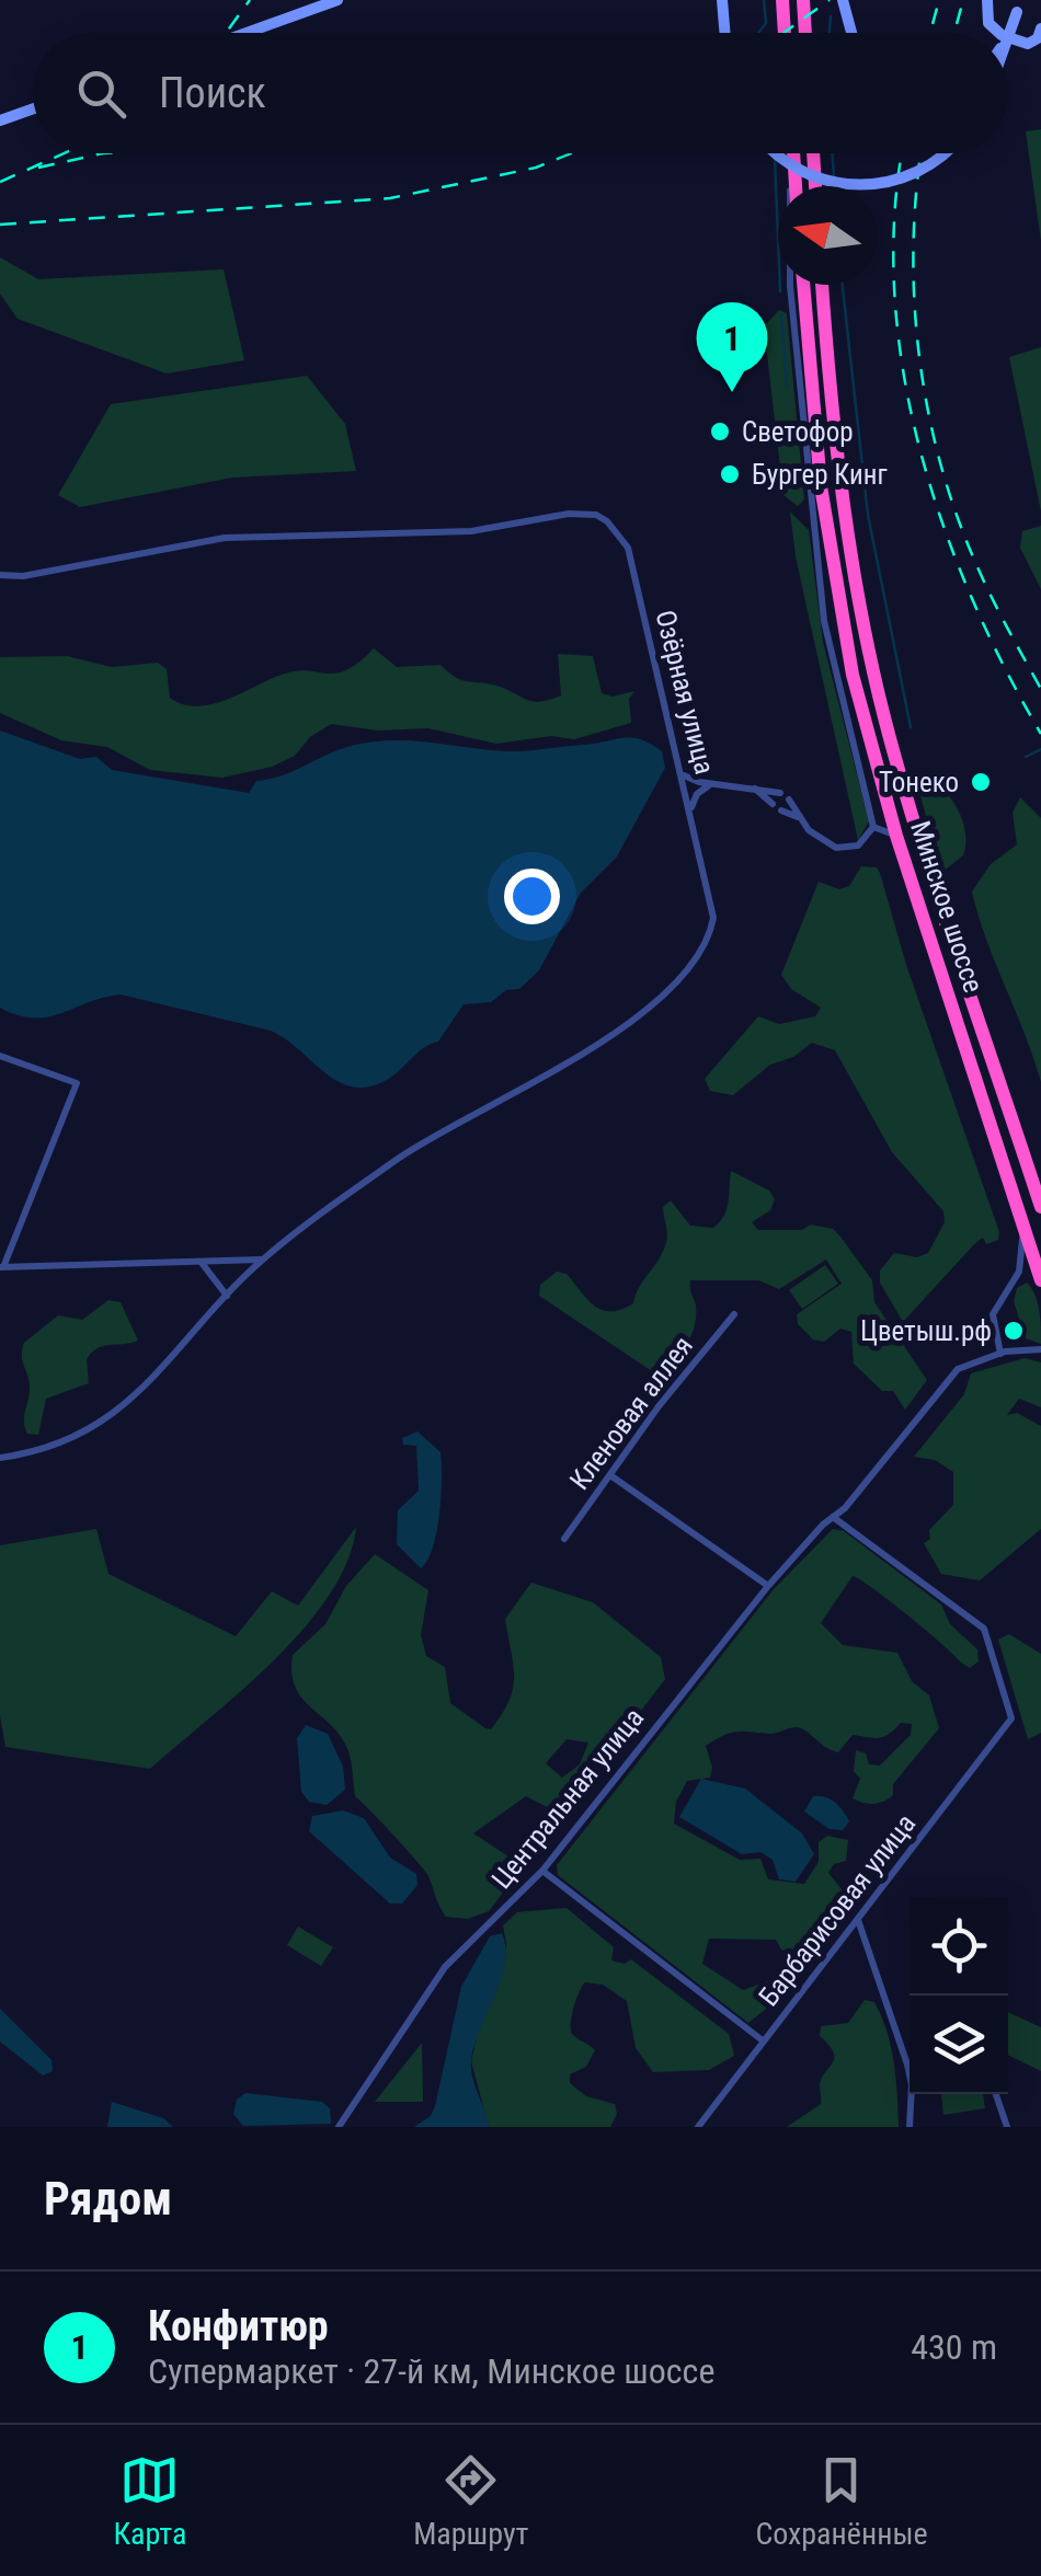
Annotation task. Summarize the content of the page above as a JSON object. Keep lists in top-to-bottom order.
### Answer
{
  "streets": {
    "highway": ["Минское шоссе"],
    "street": [
      "Озёрная улица",
      "Кленовая аллея",
      "Центральная улица",
      "Барбарисовая улица"
    ]
  },
  "crossings": [
    ["Центральная улица", "Барбарисовая улица"]
  ],
  "places": [
    "Светофор",
    "Бургер Кинг",
    "Тонеко",
    "Цветыш.рф"
  ],
  "north": "left",
  "page": {
    "search": "Поиск",
    "pins": "1",
    "heading": "Рядом",
    "list": [
      {
        "mark": "1",
        "name": "Конфитюр",
        "note": "Супермаркет · 27-й км, Минское шоссе",
        "value": "430 m"
      }
    ],
    "nav": ["Карта", "Маршрут", "Сохранённые"]
  }
}
